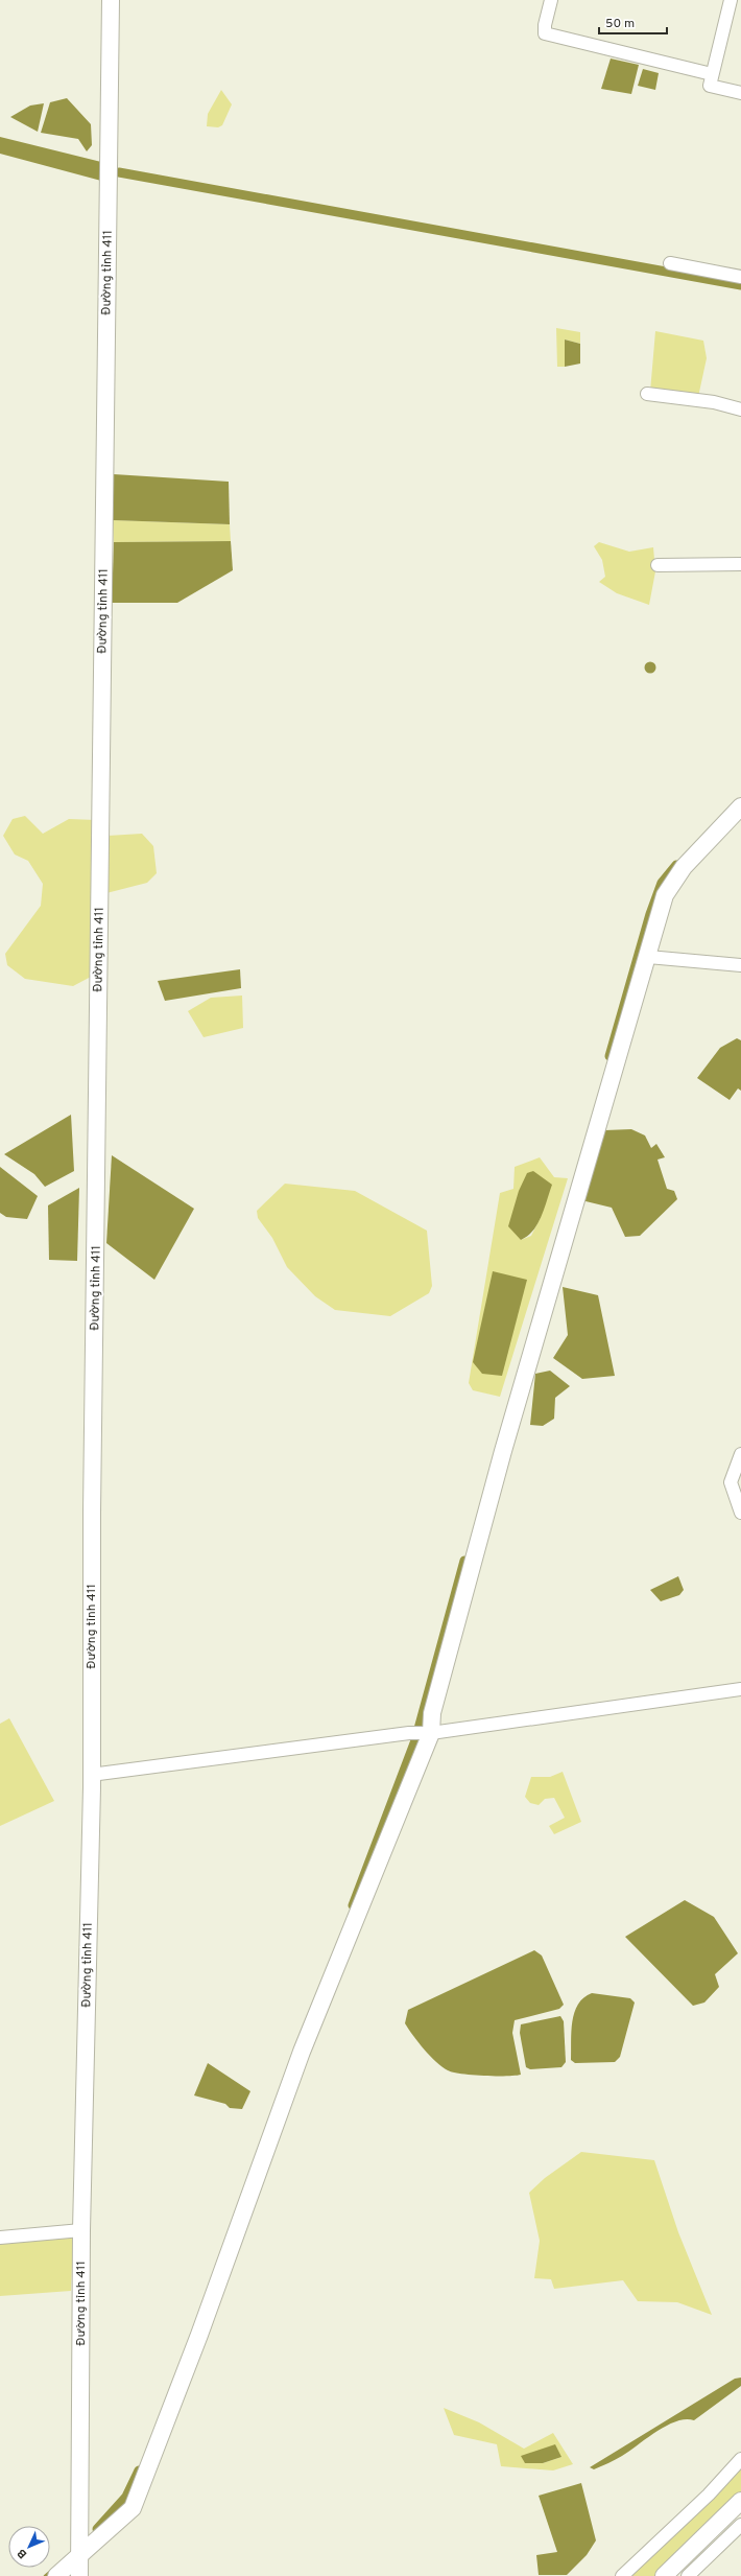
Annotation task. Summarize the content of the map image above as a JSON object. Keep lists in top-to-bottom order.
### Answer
{
  "streets": {
    "main road": ["Đường tỉnh 411"]
  },
  "scale_bar": "50 m",
  "north": "bottom left"
}
